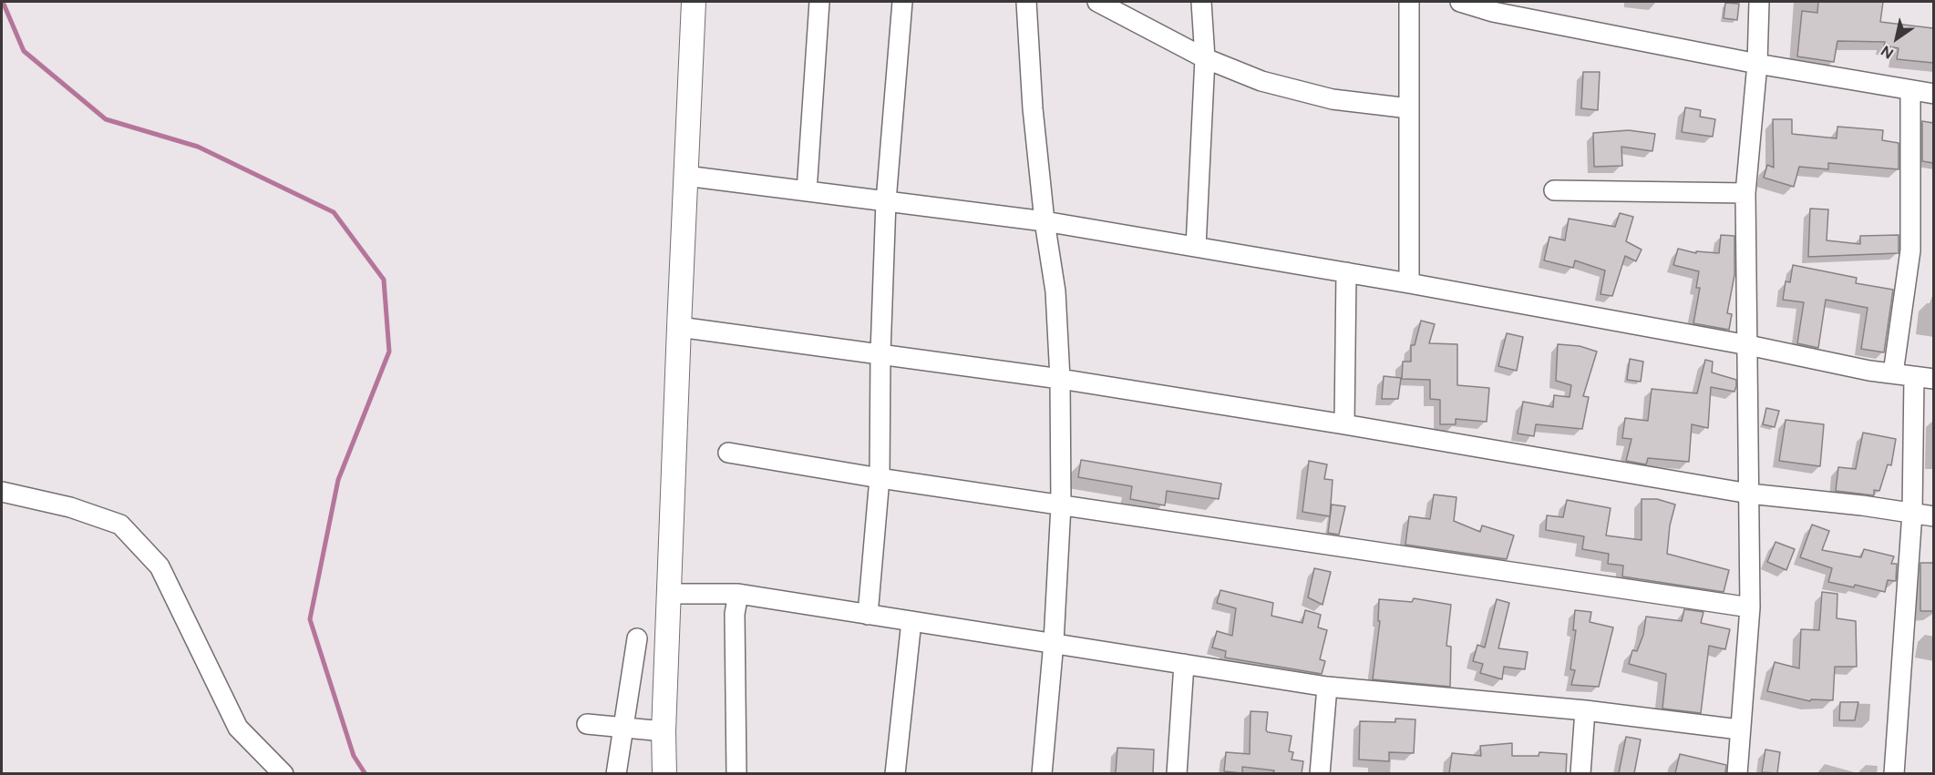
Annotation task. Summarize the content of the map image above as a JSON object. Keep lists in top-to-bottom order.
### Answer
{
  "north": "bottom left"
}
